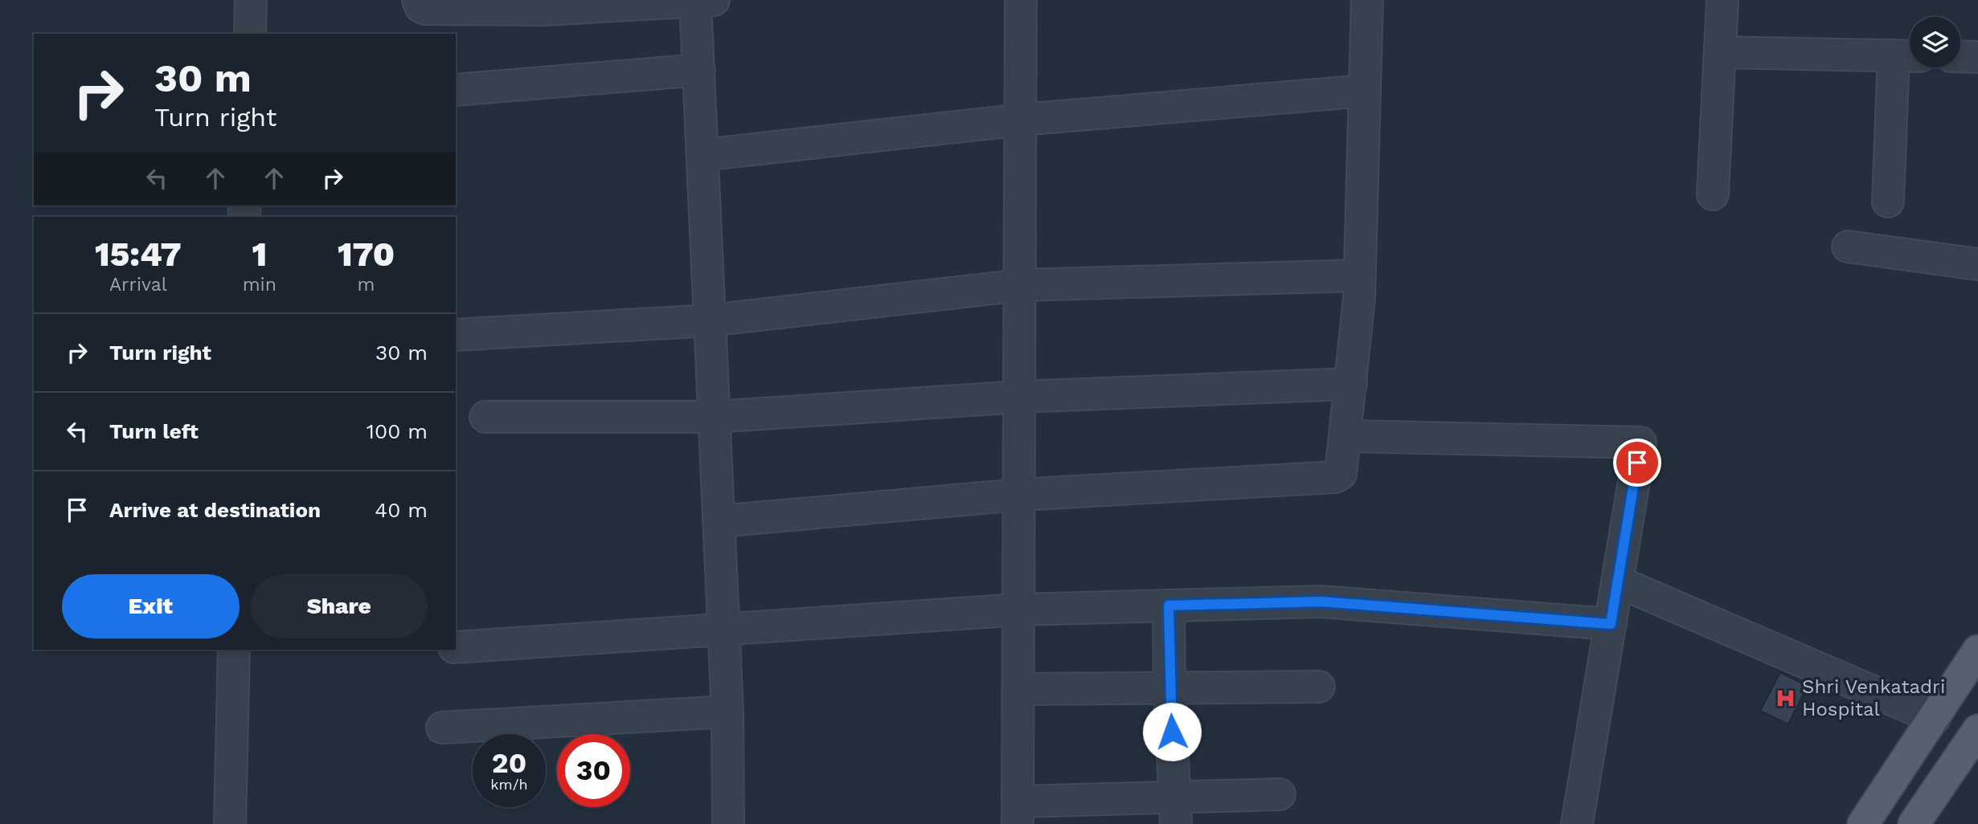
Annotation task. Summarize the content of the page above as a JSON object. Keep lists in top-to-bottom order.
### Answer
{
  "places": {
    "hospital": ["Shri Venkatadri Hospital"]
  },
  "page": {
    "turn": ["30 m", "Turn right"],
    "eta": [
      "15:47",
      "Arrival",
      "1",
      "min",
      "170",
      "m"
    ],
    "list": [
      {
        "name": "Turn right",
        "value": "30 m"
      },
      {
        "name": "Turn left",
        "value": "100 m"
      },
      {
        "name": "Arrive at destination",
        "value": "40 m"
      }
    ],
    "buttons": ["Exit", "Share"],
    "speed": "20 km/h",
    "limit": "30"
  }
}
